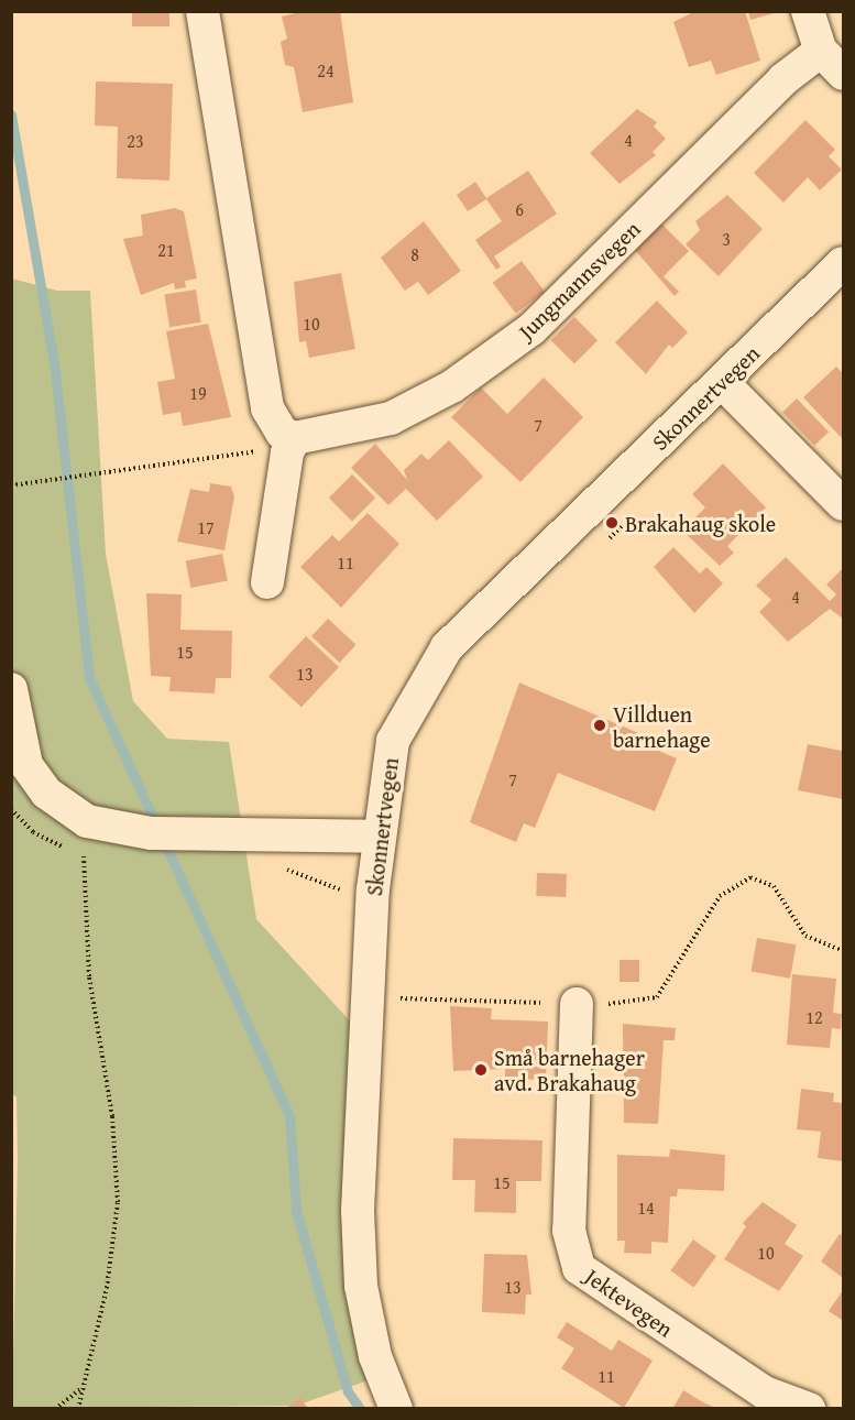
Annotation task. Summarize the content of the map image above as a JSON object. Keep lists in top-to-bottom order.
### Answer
{
  "streets": {
    "street": ["Jungmannsvegen", "Skonnertvegen", "Jektevegen"]
  },
  "places": ["Brakahaug skole", "Villduen barnehage", "Små barnehager avd. Brakahaug"],
  "house_numbers": [
    "24",
    "4",
    "23",
    "6",
    "3",
    "21",
    "8",
    "10",
    "19",
    "7",
    "17",
    "11",
    "4",
    "15",
    "13",
    "7",
    "12",
    "15",
    "14",
    "10",
    "13",
    "11"
  ]
}
